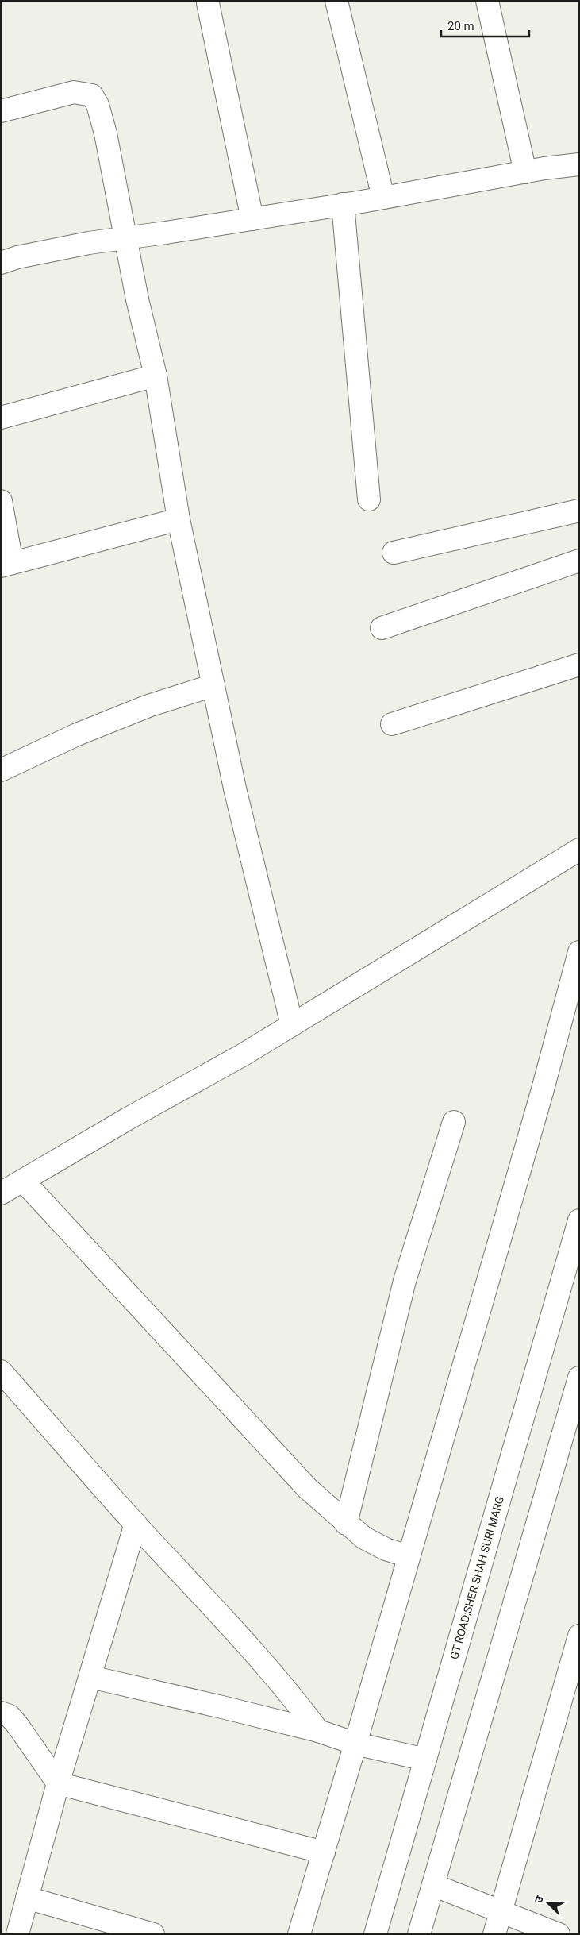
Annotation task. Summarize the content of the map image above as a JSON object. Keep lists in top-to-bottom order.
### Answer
{
  "streets": {
    "street": ["GT ROAD;SHER SHAH SURI MARG"]
  },
  "scale_bar": "20 m",
  "north": "top left"
}
